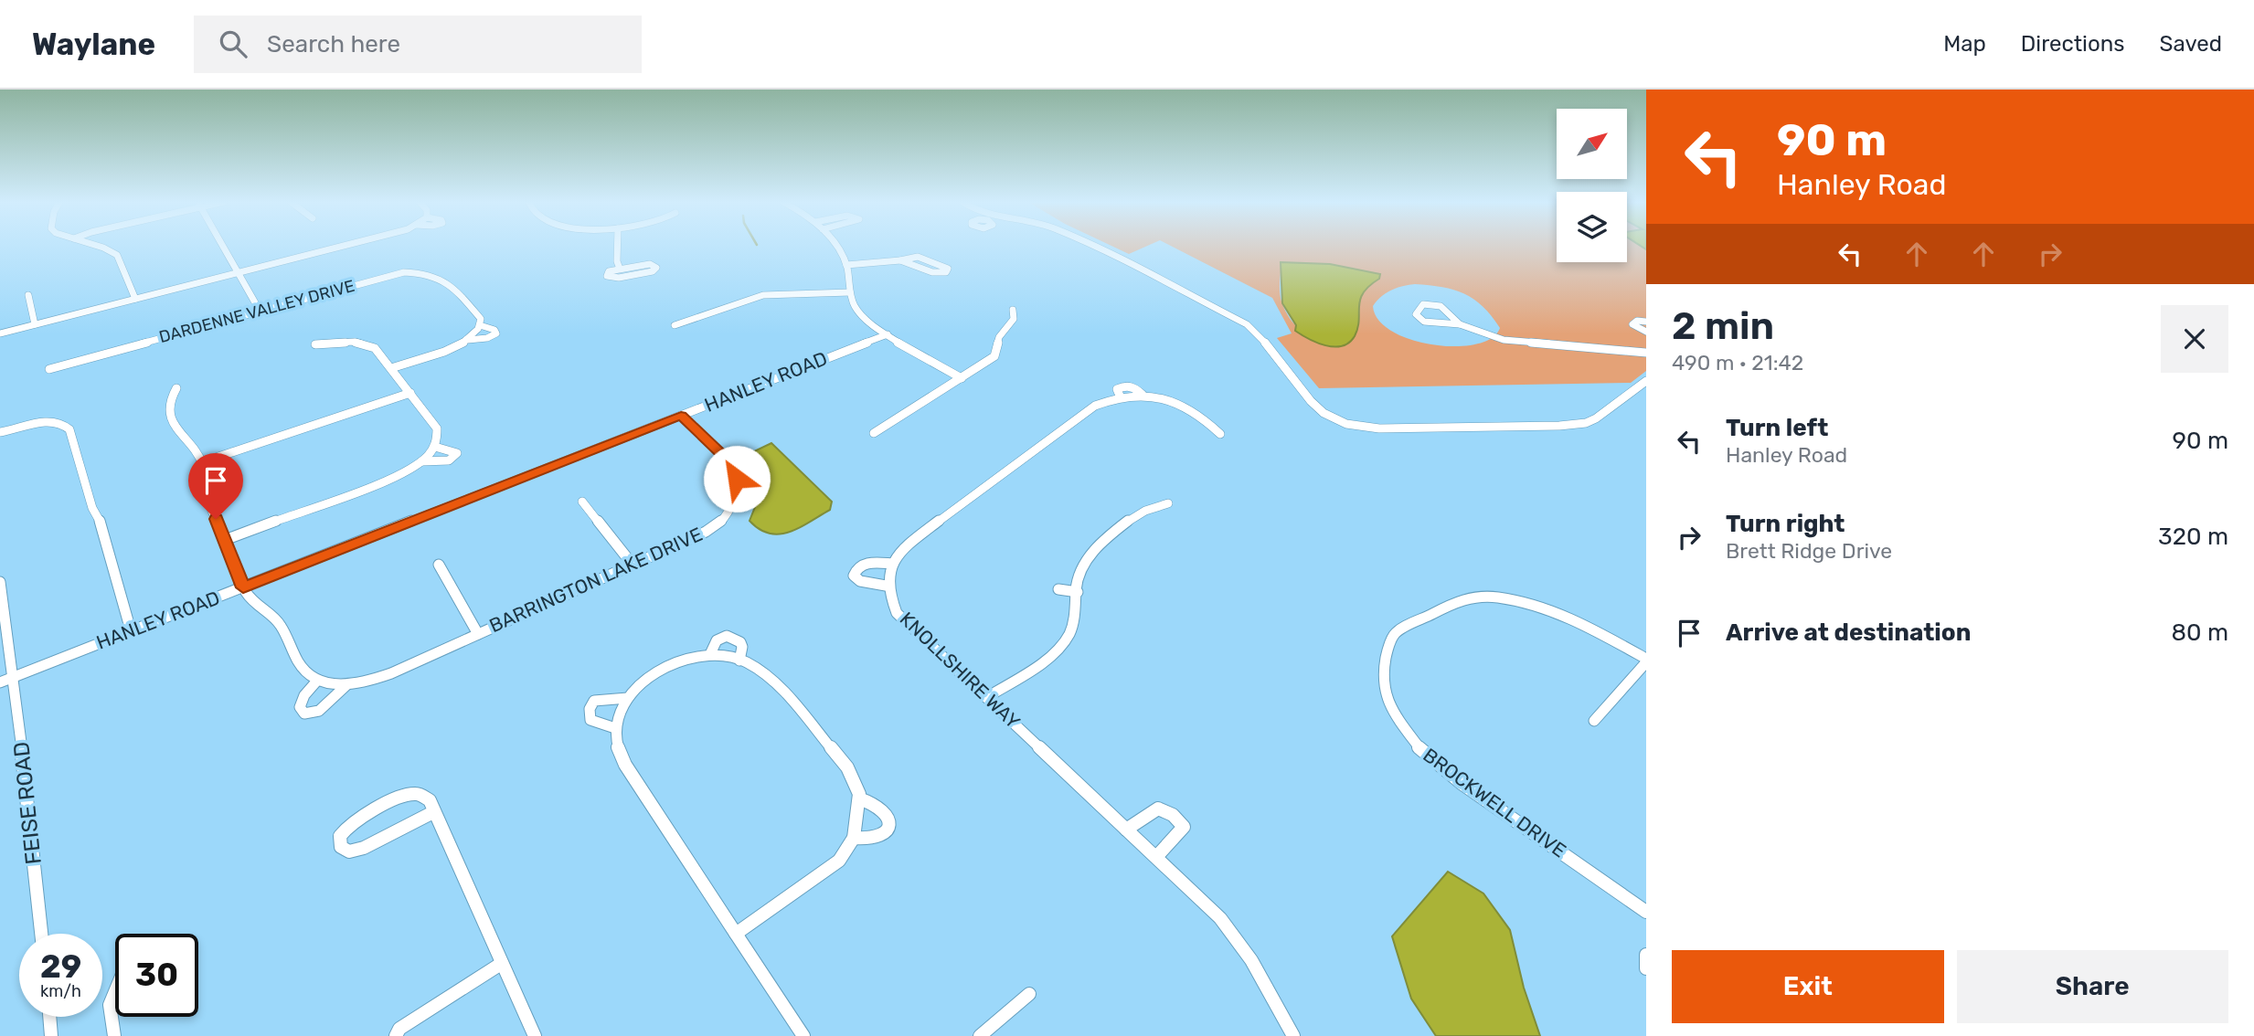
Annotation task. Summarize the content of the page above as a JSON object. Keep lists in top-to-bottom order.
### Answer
{
  "streets": {
    "street": [
      "DARDENNE VALLEY DRIVE",
      "HANLEY ROAD",
      "BARRINGTON LAKE DRIVE",
      "KNOLLSHIRE WAY",
      "FEISE ROAD",
      "BROCKWELL DRIVE"
    ]
  },
  "crossings": [
    ["HANLEY ROAD", "BARRINGTON LAKE DRIVE"],
    ["HANLEY ROAD", "FEISE ROAD"]
  ],
  "north": "top right",
  "page": {
    "header": "Waylane",
    "search": "Search here",
    "nav": ["Map", "Directions", "Saved"],
    "turn": ["90 m", "Hanley Road"],
    "heading": ["2 min", "490 m · 21:42"],
    "list": [
      {
        "name": "Turn left",
        "note": "Hanley Road",
        "value": "90 m"
      },
      {
        "name": "Turn right",
        "note": "Brett Ridge Drive",
        "value": "320 m"
      },
      {
        "name": "Arrive at destination",
        "value": "80 m"
      }
    ],
    "speed": "29 km/h",
    "limit": "30",
    "buttons": ["Exit", "Share"]
  }
}
